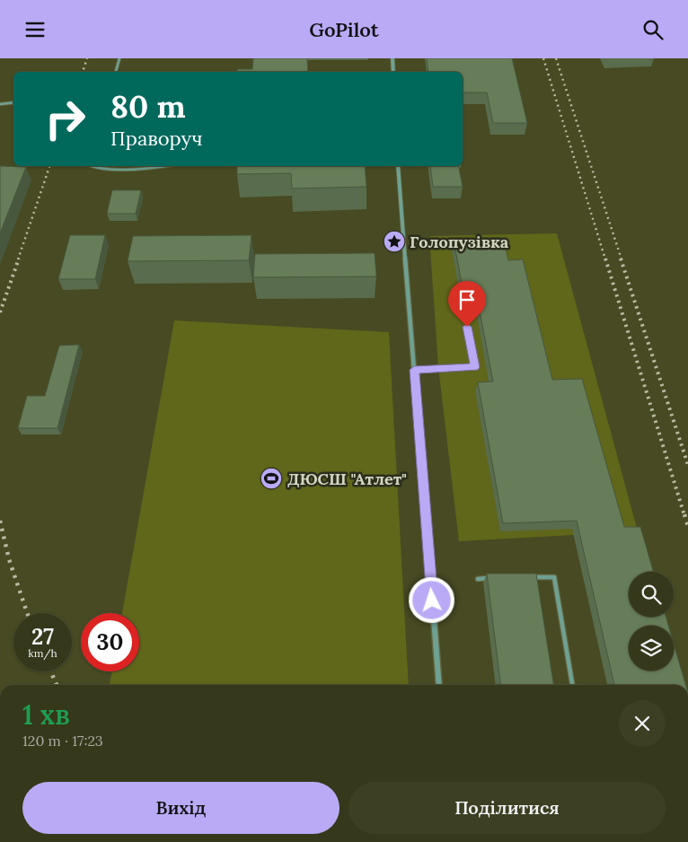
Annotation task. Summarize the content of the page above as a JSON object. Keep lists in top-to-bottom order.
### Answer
{
  "places": {
    "place": ["Голопузівка"],
    "sports": ["ДЮСШ \"Атлет\""]
  },
  "page": {
    "header": "GoPilot",
    "turn": ["80 m", "Праворуч"],
    "speed": "27 km/h",
    "limit": "30",
    "heading": ["1 хв", "120 m · 17:23"],
    "buttons": ["Вихід", "Поділитися"]
  }
}
